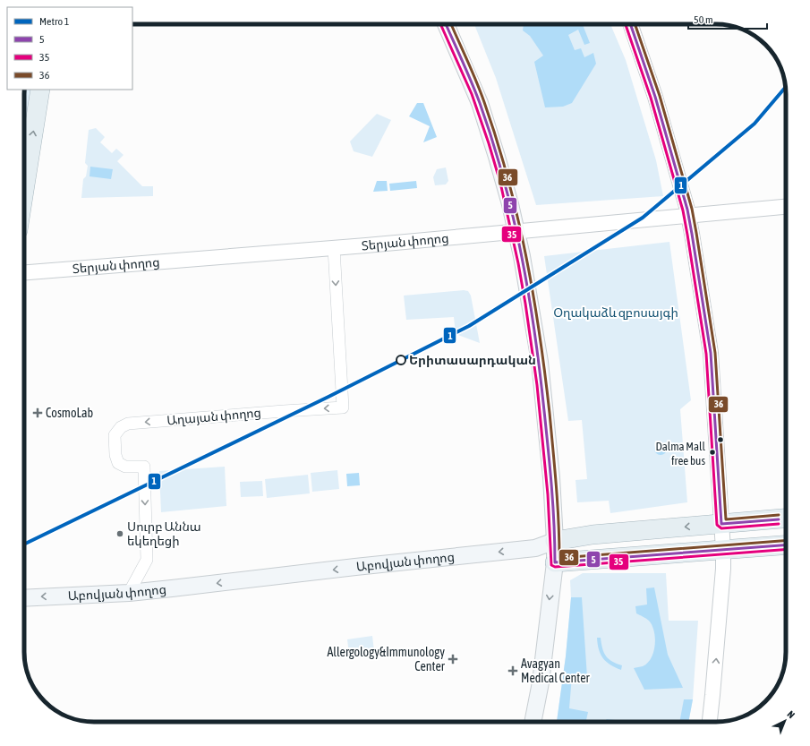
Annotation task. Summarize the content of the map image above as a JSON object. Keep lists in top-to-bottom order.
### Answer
{
  "streets": {
    "main road": ["Աբովյան փողոց"],
    "street": ["Տերյան փողոց", "Աղայան փողոց"]
  },
  "crossings": [
    ["Տերյան փողոց", "Աղայան փողոց"],
    ["Աղայան փողոց", "Աբովյան փողոց"]
  ],
  "one_way": ["Աբովյան փողոց"],
  "parks": ["Օղակաձև զբոսայգի"],
  "places": {
    "other": ["Երիտասարդական", "Dalma Mall free bus", "Սուրբ Աննա եկեղեցի"],
    "health": ["CosmoLab", "Allergology&Immunology Center", "Avagyan Medical Center"]
  },
  "lines": [
    "transit line 5",
    "transit line 35",
    "transit line 36",
    "metro line 1"
  ],
  "legend": [
    "Metro 1",
    "5",
    "35",
    "36"
  ],
  "scale_bar": "50 m",
  "north": "top right"
}
